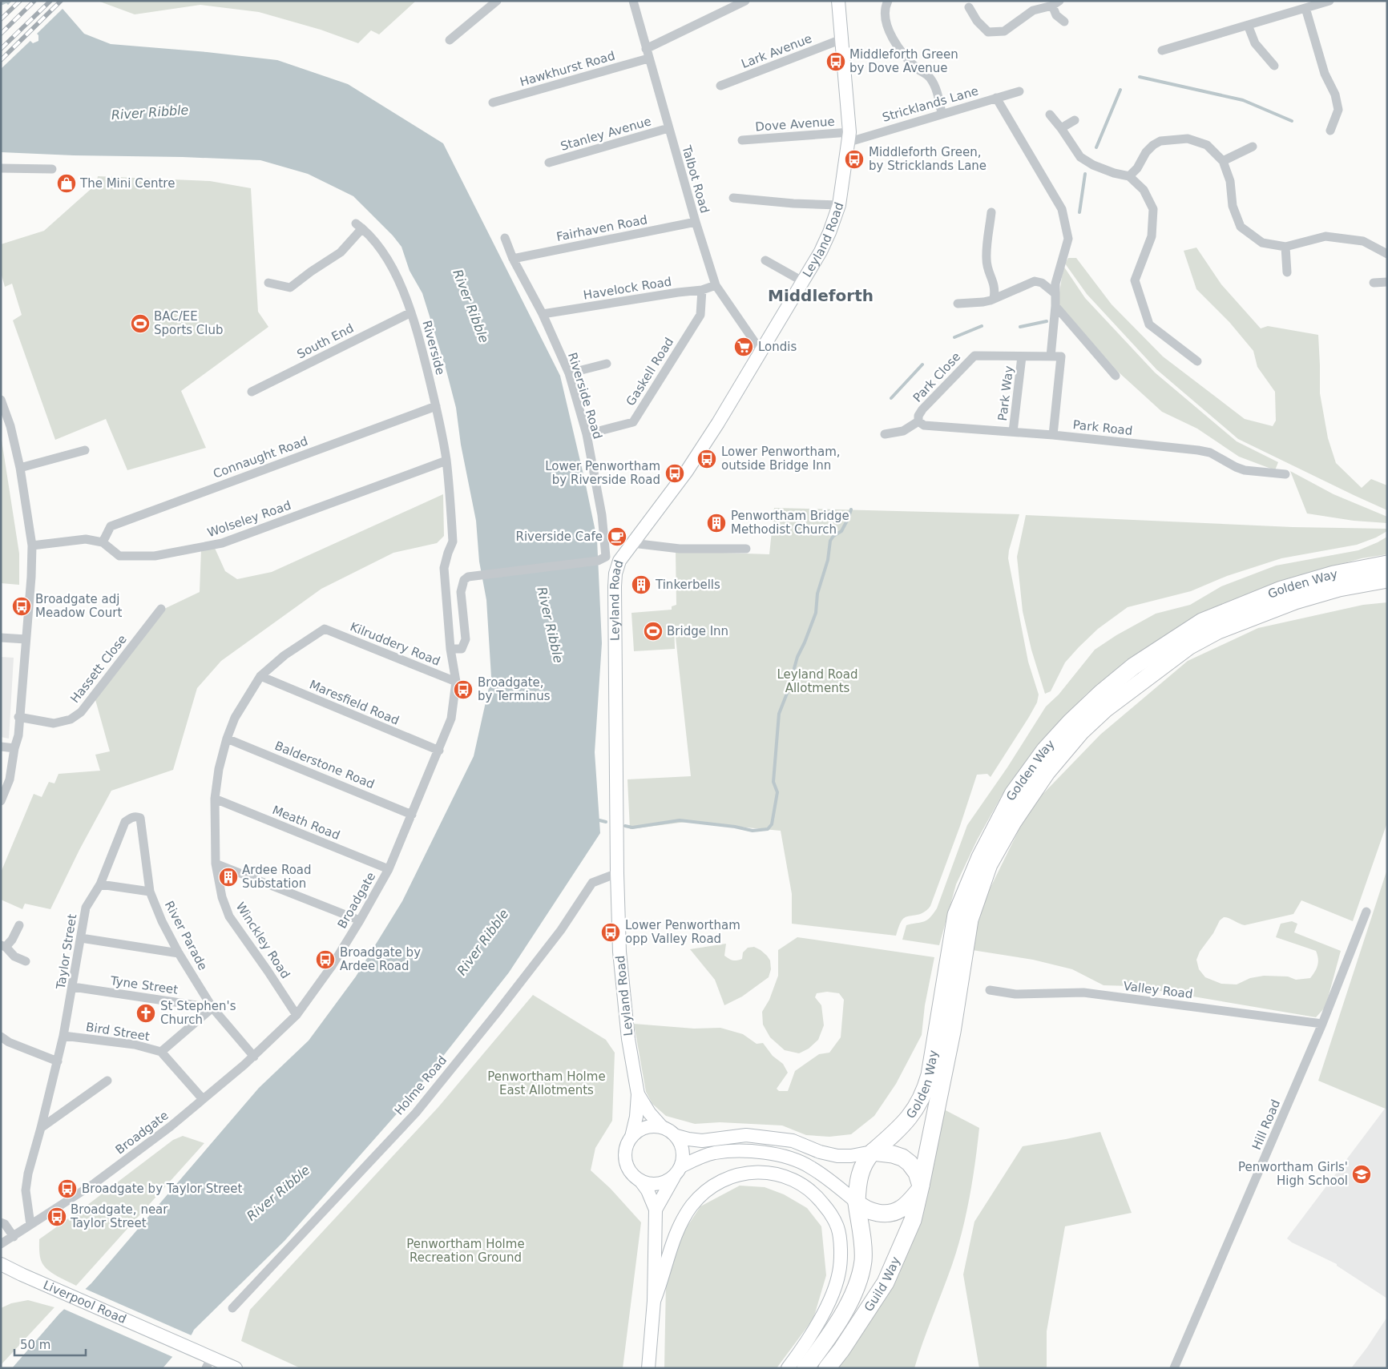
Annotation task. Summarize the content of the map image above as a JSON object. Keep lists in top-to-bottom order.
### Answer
{
  "streets": {
    "highway": ["Golden Way", "Guild Way"],
    "main road": ["Leyland Road", "Liverpool Road"],
    "street": [
      "Lark Avenue",
      "Hawkhurst Road",
      "Stricklands Lane",
      "Dove Avenue",
      "Stanley Avenue",
      "Talbot Road",
      "Fairhaven Road",
      "Havelock Road",
      "South End",
      "Riverside",
      "Gaskell Road",
      "Park Close",
      "Park Way",
      "Riverside Road",
      "Park Road",
      "Connaught Road",
      "Wolseley Road",
      "Kilruddery Road",
      "Hassett Close",
      "Maresfield Road",
      "Balderstone Road",
      "Meath Road",
      "Broadgate",
      "River Parade",
      "Winckley Road",
      "Taylor Street",
      "Tyne Street",
      "Valley Road",
      "Bird Street",
      "Holme Road",
      "Hill Road"
    ]
  },
  "crossings": [
    ["Lark Avenue", "Leyland Road"],
    ["Hawkhurst Road", "Talbot Road"],
    ["Stricklands Lane", "Dove Avenue"],
    ["Stricklands Lane", "Leyland Road"],
    ["Dove Avenue", "Leyland Road"],
    ["Stanley Avenue", "Talbot Road"],
    ["Talbot Road", "Fairhaven Road"],
    ["Talbot Road", "Leyland Road"],
    ["Talbot Road", "Havelock Road"],
    ["Fairhaven Road", "Riverside Road"],
    ["Leyland Road", "Holme Road"],
    ["Havelock Road", "Gaskell Road"],
    ["Havelock Road", "Riverside Road"],
    ["South End", "Riverside"],
    ["Riverside", "Connaught Road"],
    ["Riverside", "Wolseley Road"],
    ["Riverside", "Broadgate"],
    ["Gaskell Road", "Riverside Road"],
    ["Park Close", "Park Way"],
    ["Park Close", "Park Road"],
    ["Connaught Road", "Wolseley Road"],
    ["Golden Way", "Guild Way"],
    ["Kilruddery Road", "Broadgate"],
    ["Kilruddery Road", "Winckley Road"],
    ["Maresfield Road", "Broadgate"],
    ["Maresfield Road", "Winckley Road"],
    ["Balderstone Road", "Broadgate"],
    ["Balderstone Road", "Winckley Road"],
    ["Meath Road", "Broadgate"],
    ["Meath Road", "Winckley Road"],
    ["Broadgate", "River Parade"],
    ["Broadgate", "Winckley Road"],
    ["Broadgate", "Bird Street"],
    ["River Parade", "Taylor Street"],
    ["River Parade", "Tyne Street"],
    ["Taylor Street", "Tyne Street"],
    ["Taylor Street", "Bird Street"],
    ["Valley Road", "Hill Road"]
  ],
  "districts": ["Middleforth"],
  "water": ["River Ribble"],
  "parks": ["Leyland Road Allotments", "Penwortham Holme East Allotments", "Penwortham Holme Recreation Ground"],
  "places": {
    "bus stop": [
      "Middleforth Green by Dove Avenue",
      "Middleforth Green, by Stricklands Lane",
      "Lower Penwortham, outside Bridge Inn",
      "Lower Penwortham by Riverside Road",
      "Broadgate adj Meadow Court",
      "Broadgate, by Terminus",
      "Lower Penwortham opp Valley Road",
      "Broadgate by Ardee Road",
      "Broadgate by Taylor Street",
      "Broadgate, near Taylor Street"
    ],
    "shop": ["The Mini Centre"],
    "sports": ["BAC/EE Sports Club", "Bridge Inn"],
    "supermarket": ["Londis"],
    "building": ["Penwortham Bridge Methodist Church", "Tinkerbells", "Ardee Road Substation"],
    "cafe": ["Riverside Cafe"],
    "church": ["St Stephen's Church"],
    "school or university": ["Penwortham Girls' High School"]
  },
  "scale_bar": "50 m"
}
